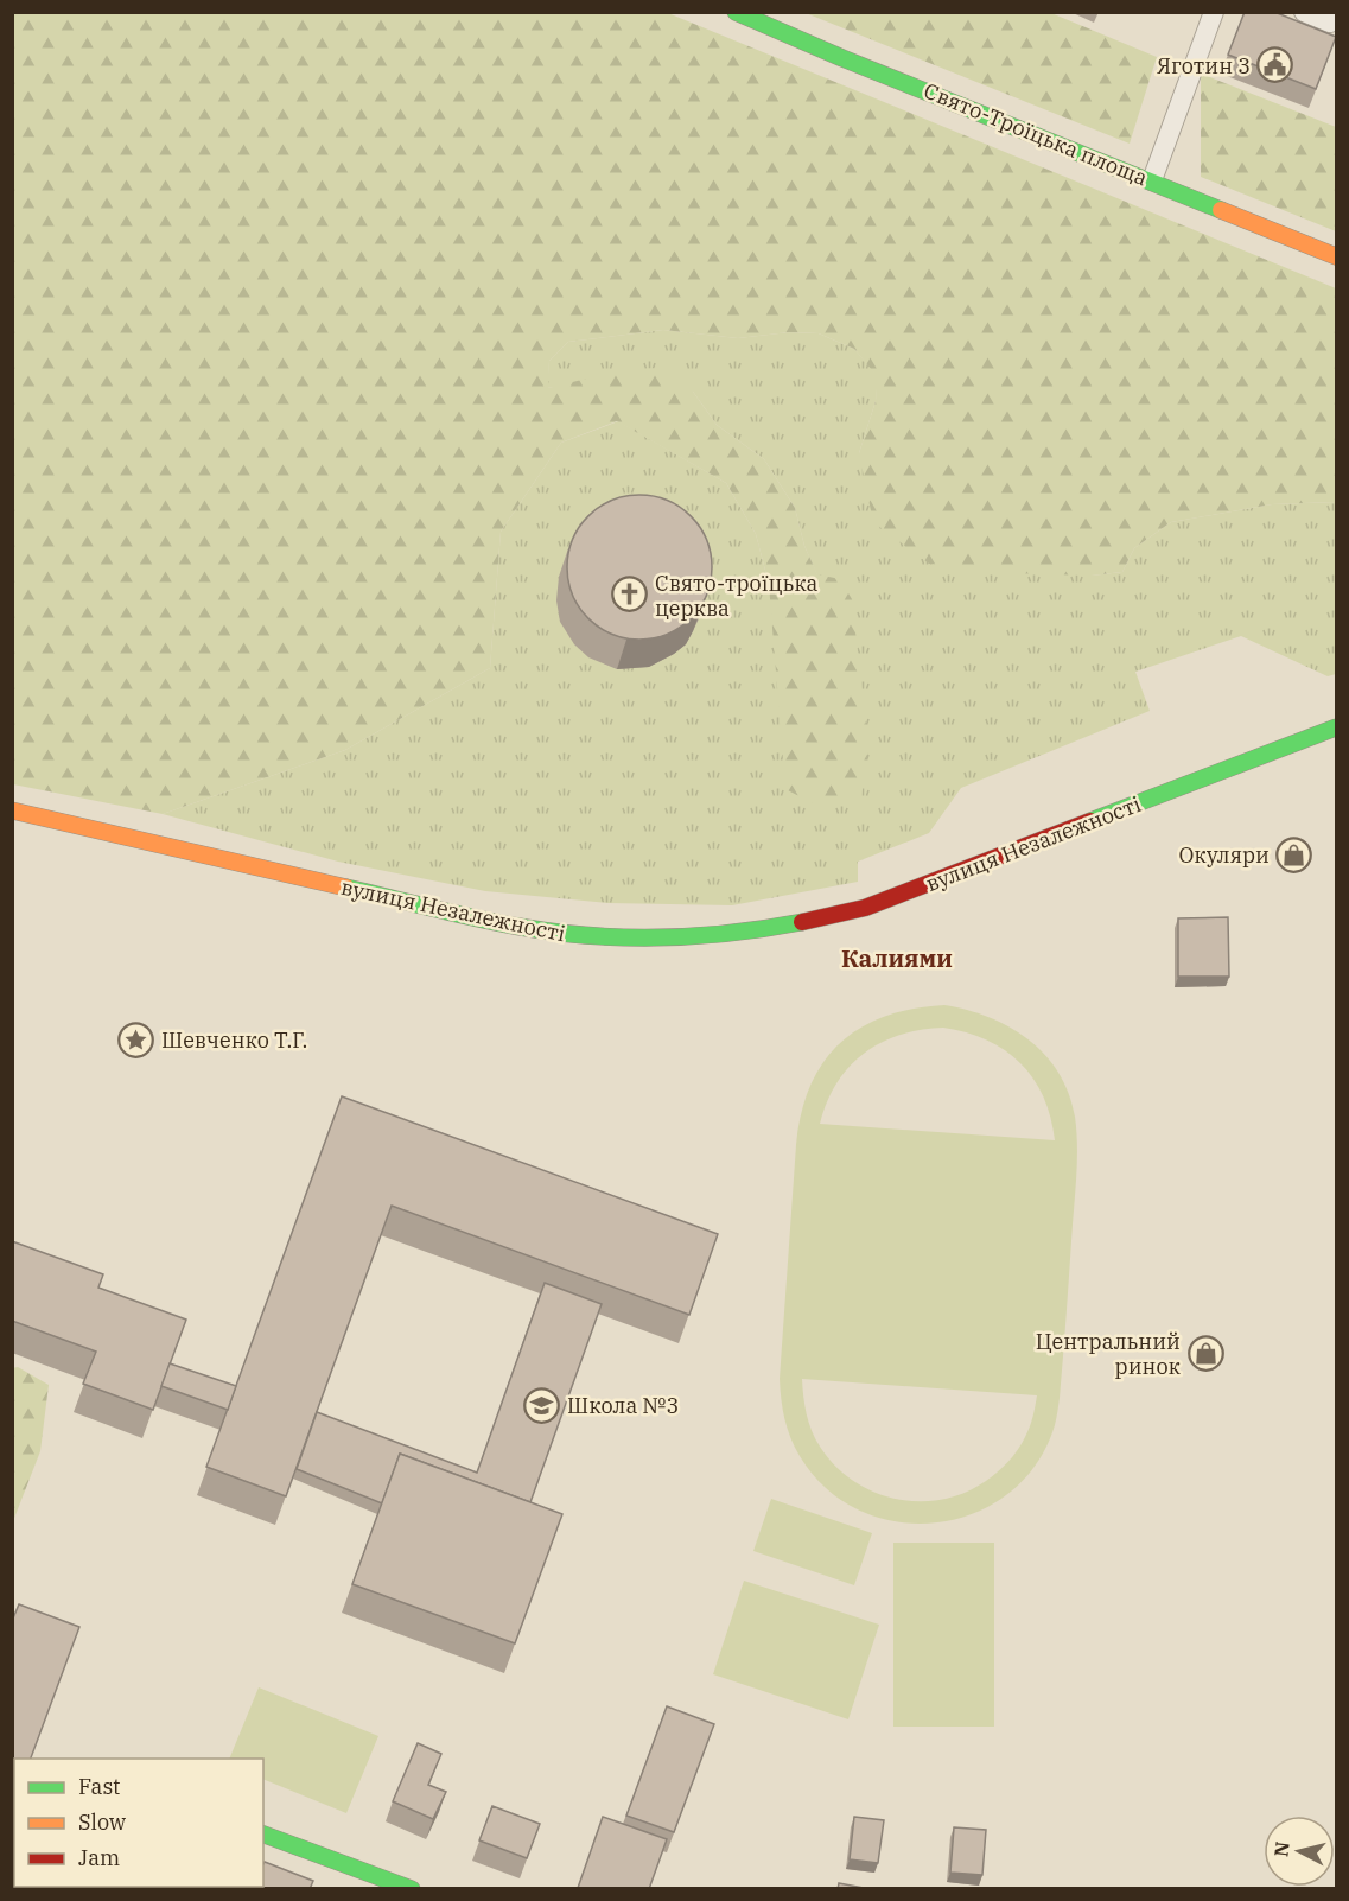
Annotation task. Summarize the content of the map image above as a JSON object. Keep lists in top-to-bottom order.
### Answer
{
  "streets": {
    "main road": ["Свято-Троїцька площа", "вулиця Незалежності"]
  },
  "districts": ["Калиями"],
  "places": {
    "public building": ["Яготин 3"],
    "church": ["Свято-троїцька церква"],
    "shop": ["Окуляри", "Центральний ринок"],
    "place": ["Шевченко Т.Г."],
    "school or university": ["Школа №3"]
  },
  "legend": ["Fast", "Slow", "Jam"],
  "north": "left"
}
